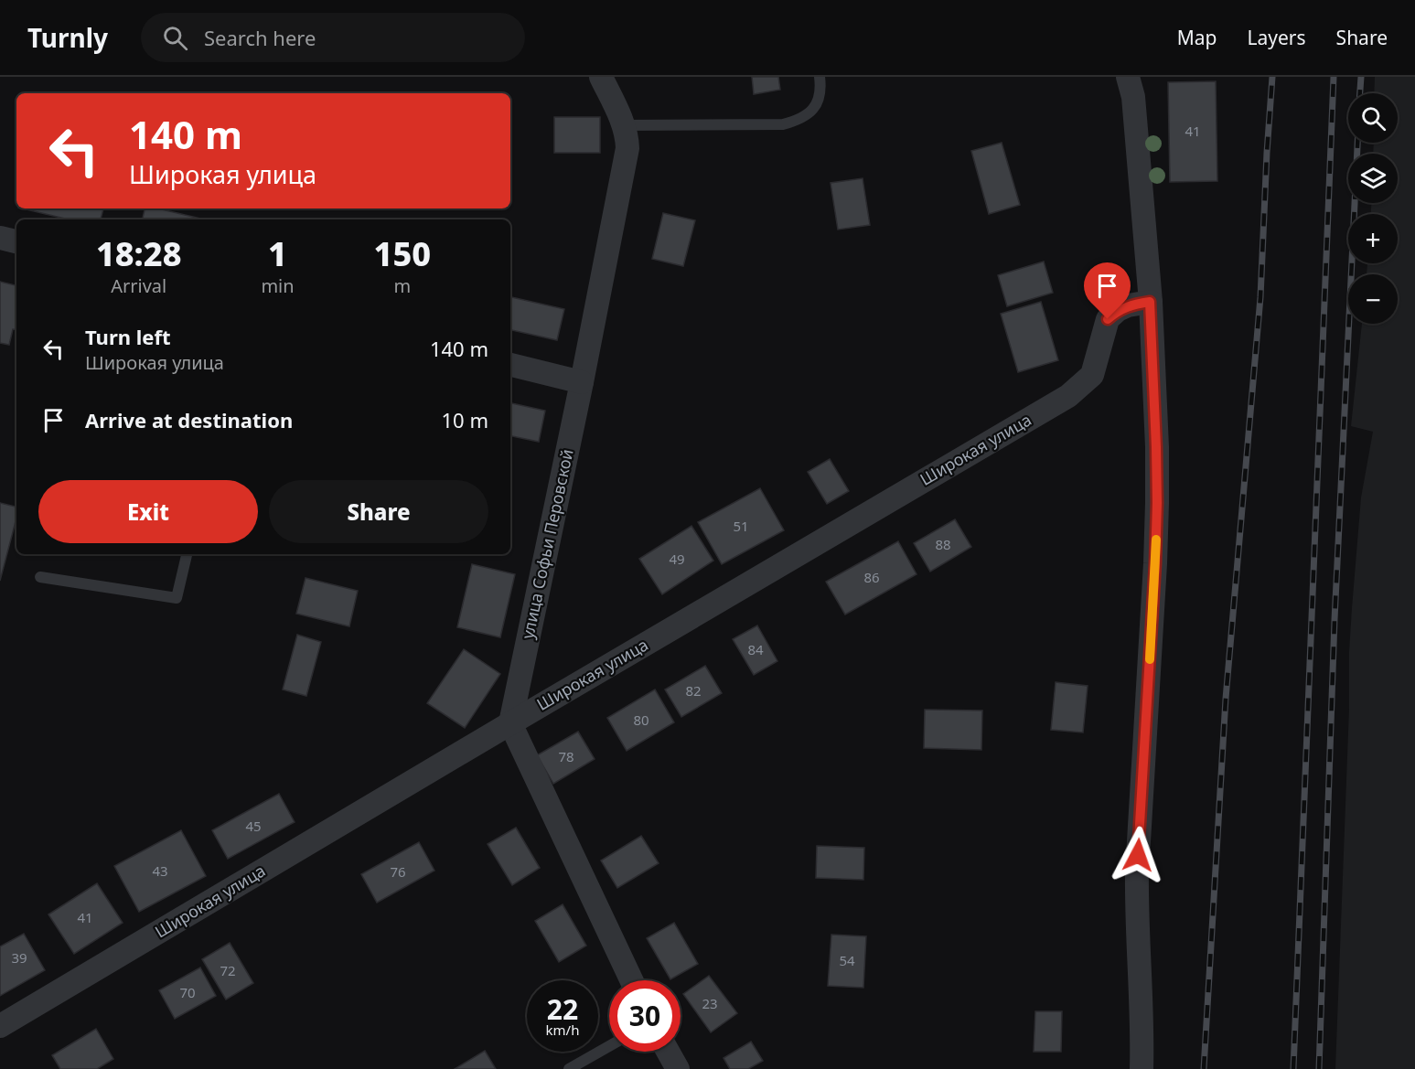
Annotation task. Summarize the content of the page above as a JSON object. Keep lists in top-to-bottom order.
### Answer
{
  "streets": {
    "street": ["Широкая улица", "улица Софьи Перовской"]
  },
  "crossings": [
    ["Широкая улица", "улица Софьи Перовской"]
  ],
  "house_numbers": [
    "41",
    "51",
    "88",
    "49",
    "86",
    "84",
    "82",
    "80",
    "78",
    "45",
    "43",
    "76",
    "41",
    "39",
    "54",
    "72",
    "70",
    "23"
  ],
  "page": {
    "header": "Turnly",
    "search": "Search here",
    "nav": ["Map", "Layers", "Share"],
    "map_buttons": ["+", "−"],
    "turn": ["140 m", "Широкая улица"],
    "eta": [
      "18:28",
      "Arrival",
      "1",
      "min",
      "150",
      "m"
    ],
    "list": [
      {
        "name": "Turn left",
        "note": "Широкая улица",
        "value": "140 m"
      },
      {
        "name": "Arrive at destination",
        "value": "10 m"
      }
    ],
    "buttons": ["Exit", "Share"],
    "speed": "22 km/h",
    "limit": "30"
  }
}
